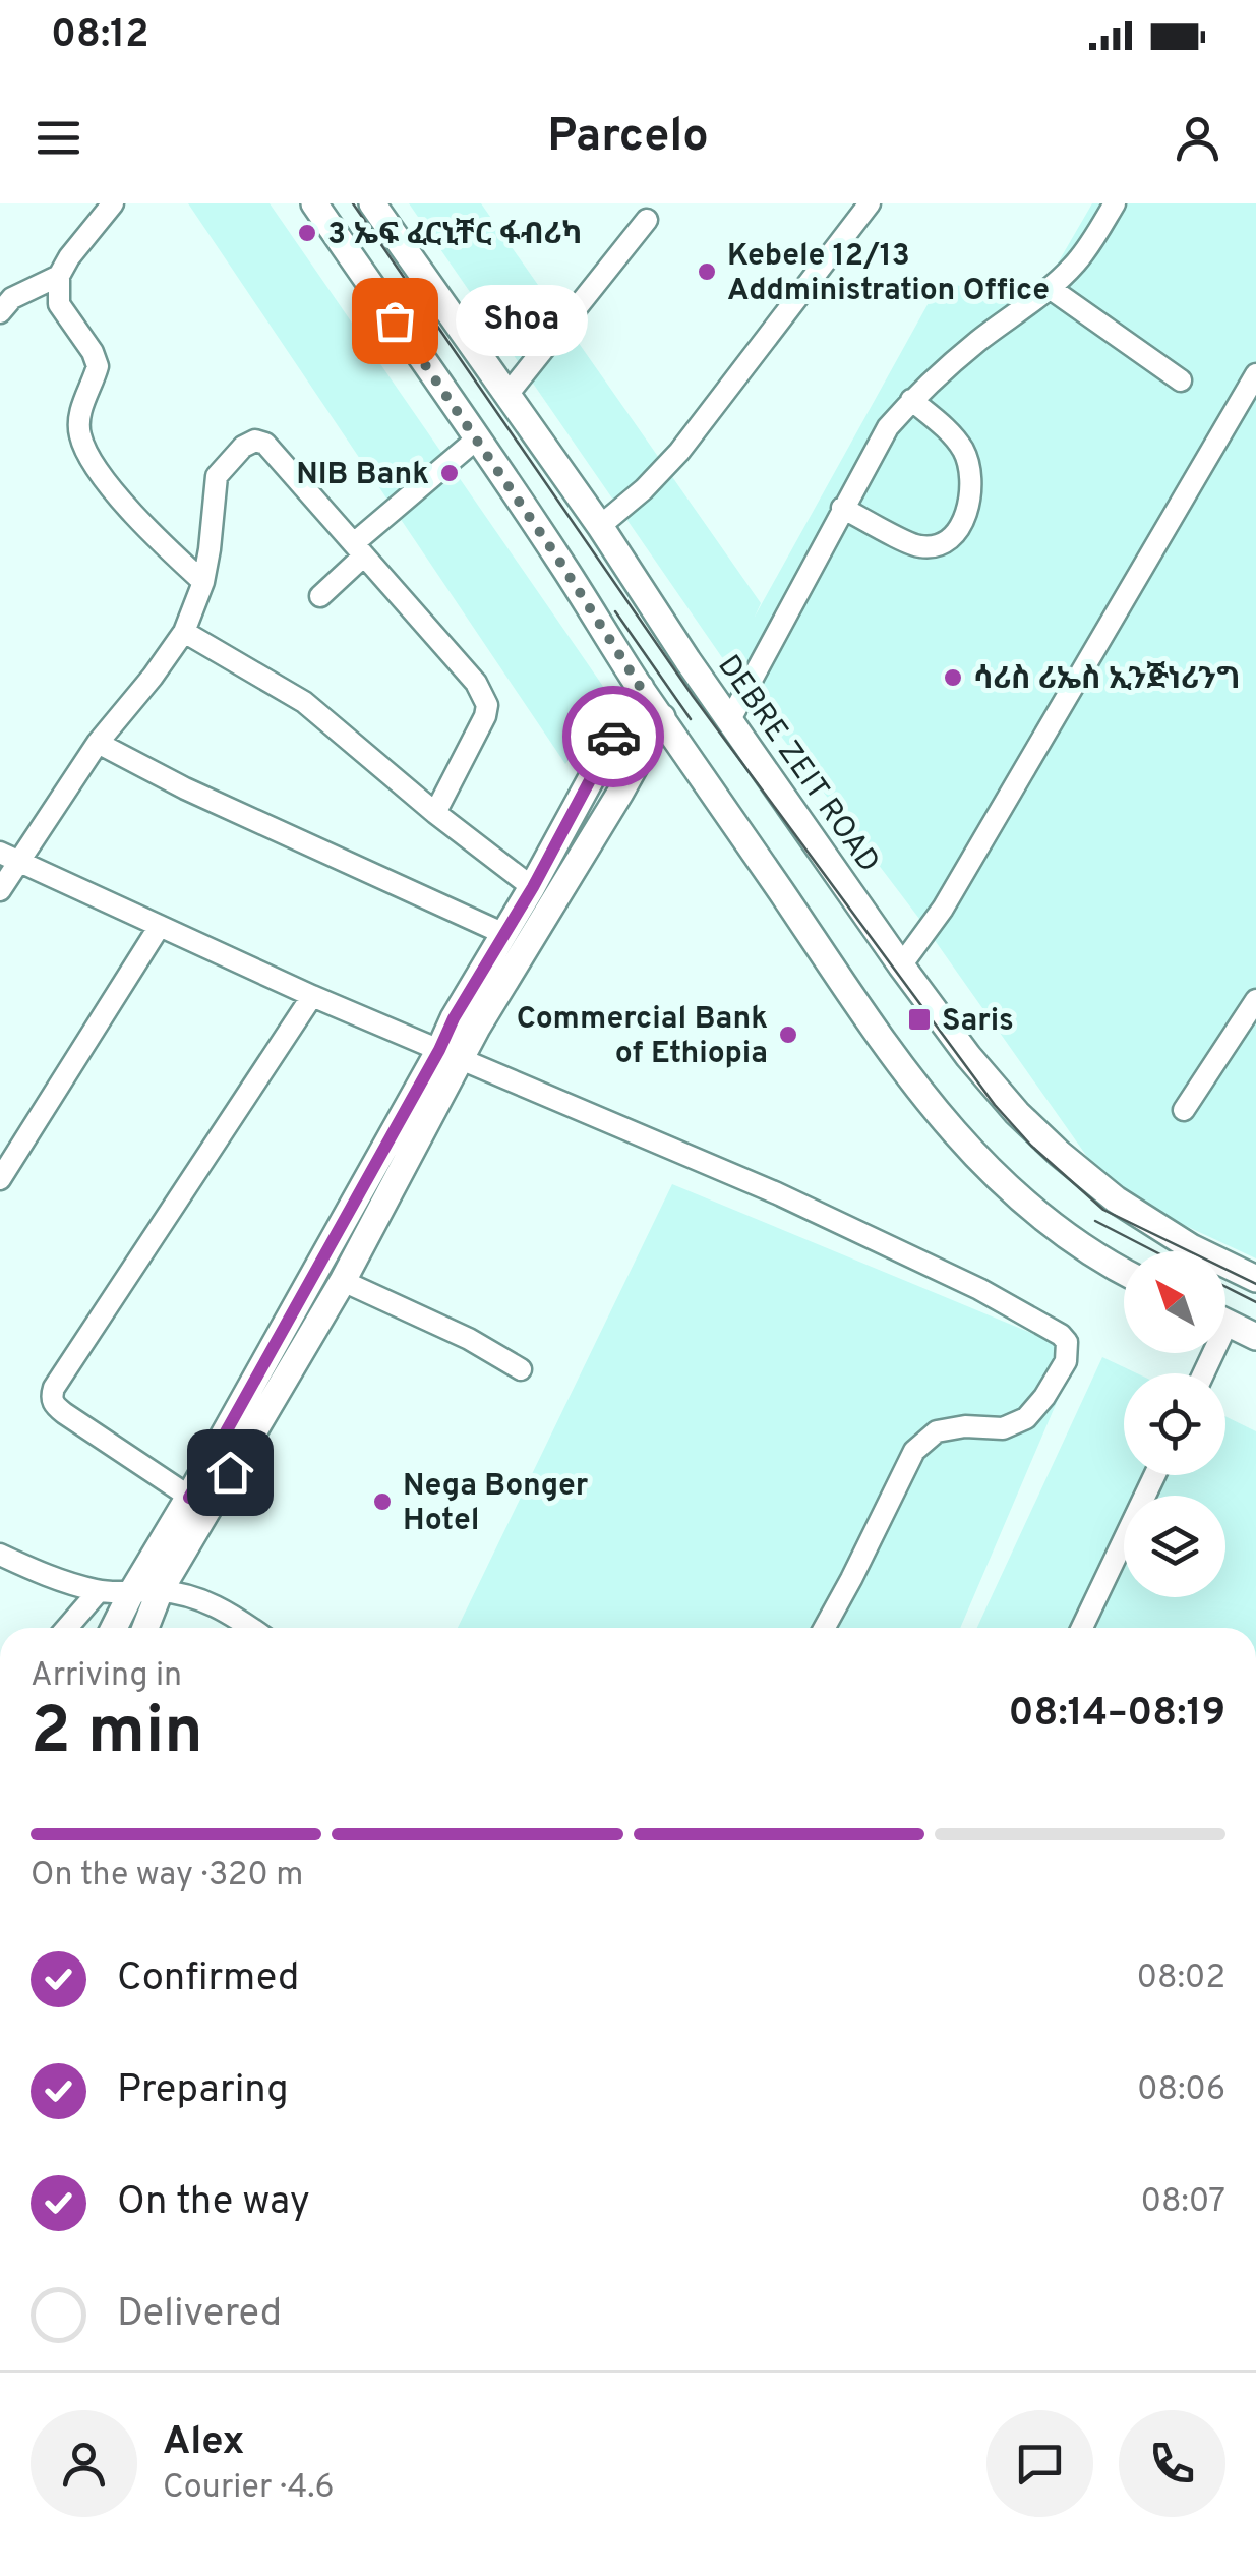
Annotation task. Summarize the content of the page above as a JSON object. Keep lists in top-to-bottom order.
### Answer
{
  "streets": {
    "main road": ["DEBRE ZEIT ROAD"]
  },
  "places": {
    "other": [
      "3 ኤፍ ፈርኒቸር ፋብሪካ",
      "Kebele 12/13 Addministration Office",
      "Shoa",
      "NIB Bank",
      "ሳሪስ ሪኤስ ኢንጅነሪንግ",
      "Commercial Bank of Ethiopia",
      "Nega Bonger Hotel"
    ],
    "transit": ["Saris"]
  },
  "north": "top left",
  "page": {
    "status": "08:12",
    "header": "Parcelo",
    "bubble": "Shoa",
    "heading": ["2 min", "Arriving in", "08:14–08:19"],
    "panel": ["Alex", "Courier · 4.6"],
    "bar": "On the way · 320 m",
    "list": [
      ["Confirmed", "08:02"],
      ["Preparing", "08:06"],
      ["On the way", "08:07"],
      "Delivered"
    ]
  }
}
